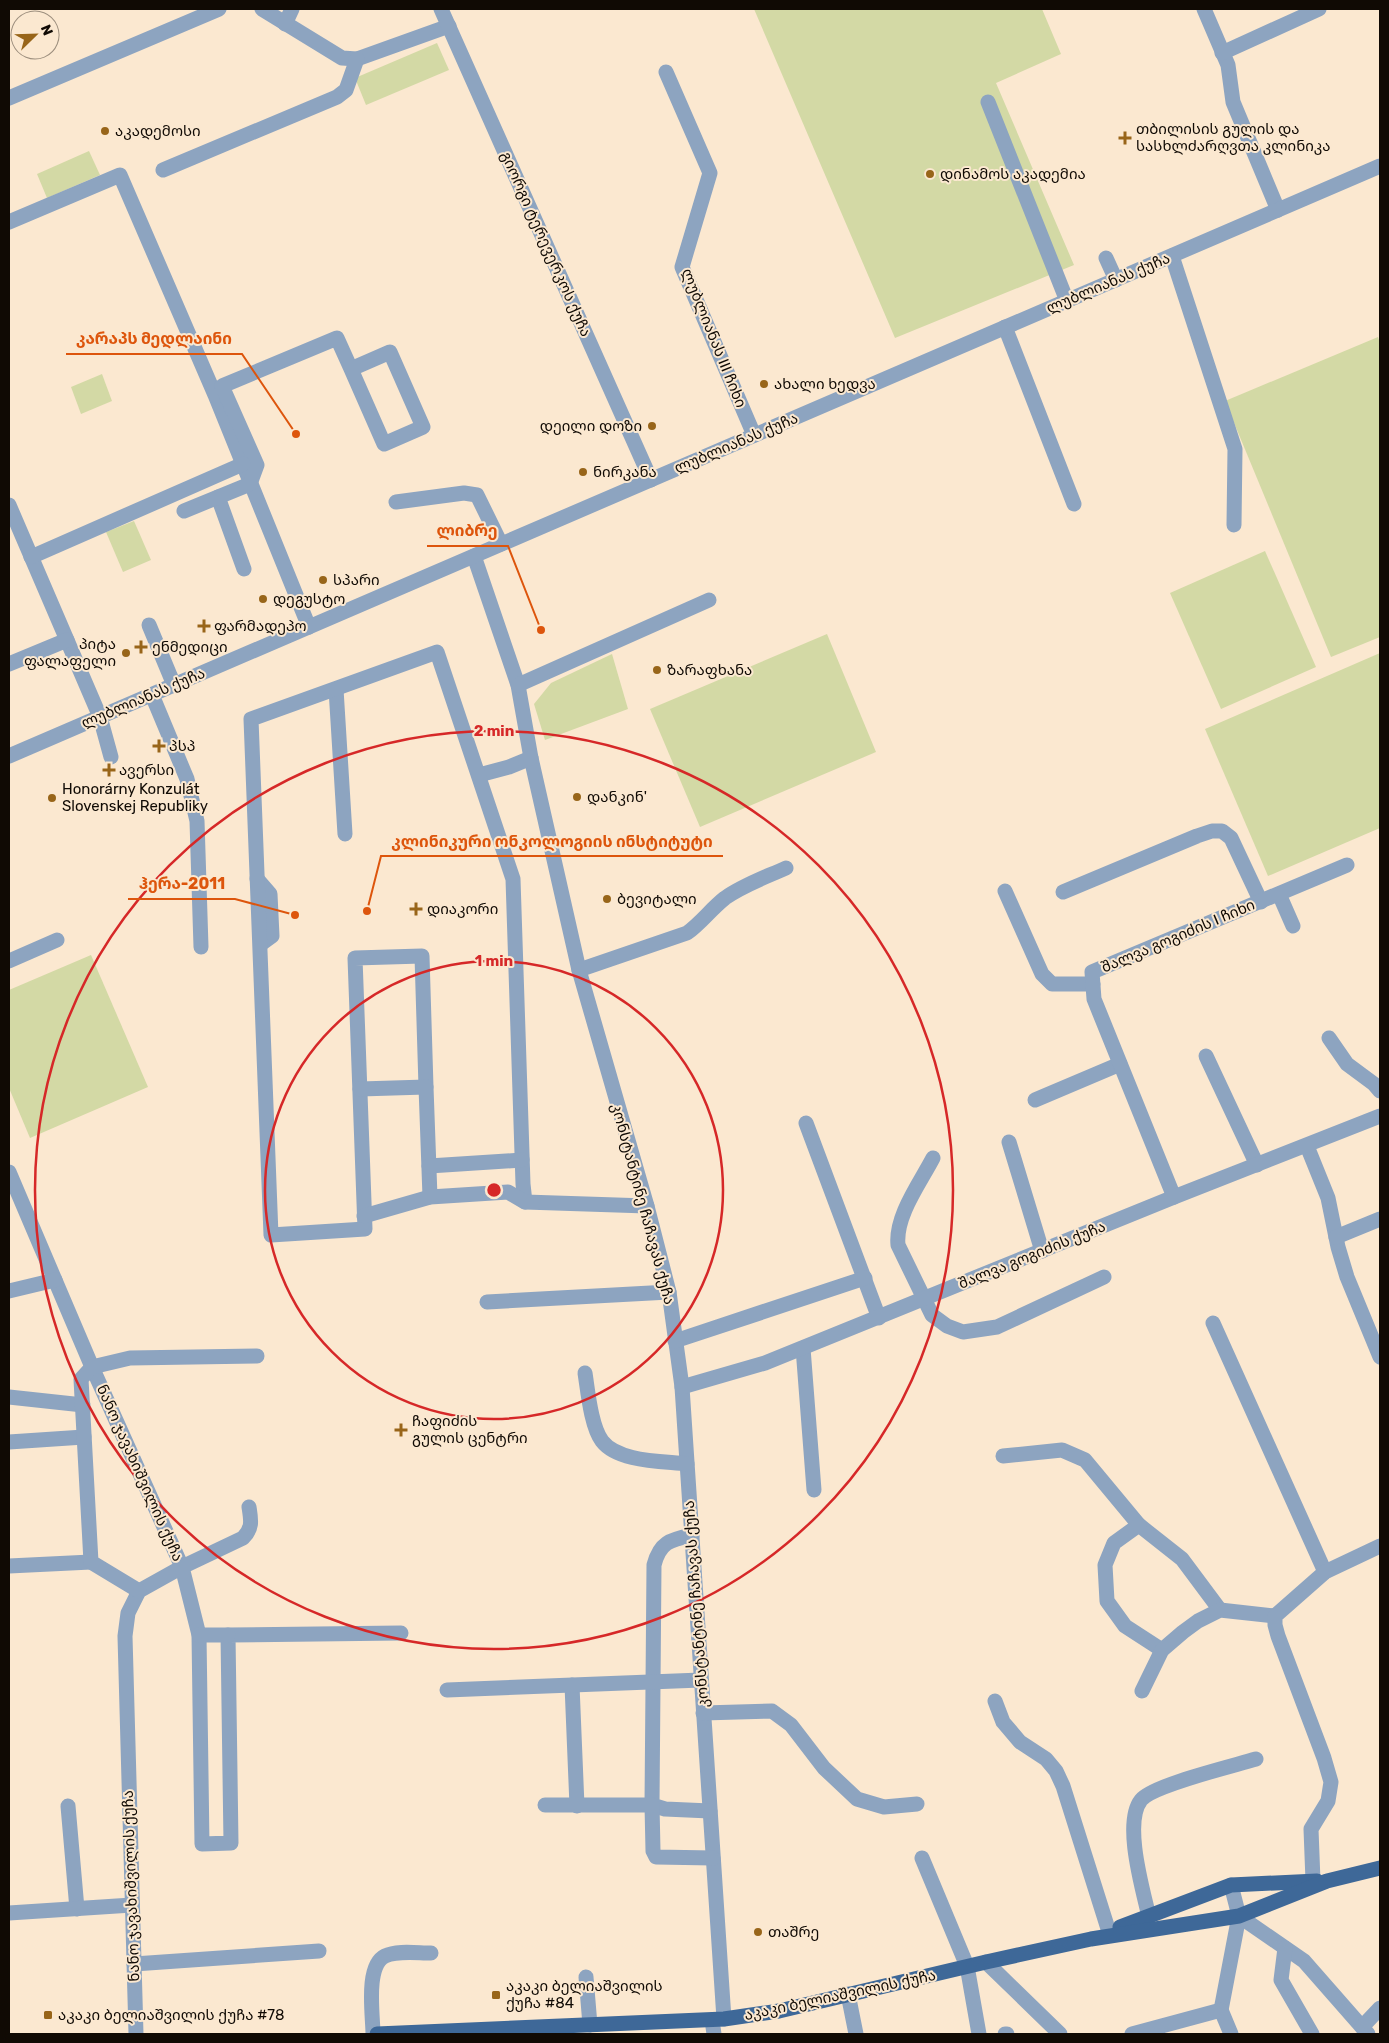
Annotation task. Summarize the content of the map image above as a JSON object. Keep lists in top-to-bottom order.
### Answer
{
  "streets": {
    "main road": ["აკაკი ბელიაშვილის ქუჩა"],
    "street": [
      "გიორგი ტერევერკოს ქუჩა",
      "ლუბლიანას ქუჩა",
      "ლუბლიანას III ჩიხი",
      "შალვა გოგიძის I ჩიხი",
      "კონსტანტინე ჩაჩავას ქუჩა",
      "შალვა გოგიძის ქუჩა",
      "ნანო ჯავახიშვილის ქუჩა"
    ]
  },
  "crossings": [
    ["გიორგი ტერევერკოს ქუჩა", "ლუბლიანას ქუჩა"],
    ["ლუბლიანას ქუჩა", "ლუბლიანას III ჩიხი"],
    ["ლუბლიანას ქუჩა", "კონსტანტინე ჩაჩავას ქუჩა"],
    ["შალვა გოგიძის I ჩიხი", "შალვა გოგიძის ქუჩა"],
    ["კონსტანტინე ჩაჩავას ქუჩა", "შალვა გოგიძის ქუჩა"],
    ["კონსტანტინე ჩაჩავას ქუჩა", "აკაკი ბელიაშვილის ქუჩა"]
  ],
  "places": {
    "other": [
      "აკადემოსი",
      "დინამოს აკადემია",
      "ახალი ხედვა",
      "დეილი დოზი",
      "კარაპს მედლაინი",
      "ნირკანა",
      "სპარი",
      "დეგუსტო",
      "ლიბრე",
      "პიტა ფალაფელი",
      "ზარაფხანა",
      "დანკინ'",
      "Honorárny Konzulát Slovenskej Republiky",
      "ბევიტალი",
      "კლინიკური ონკოლოგიის ინსტიტუტი",
      "ჰერა-2011",
      "თაშრე"
    ],
    "health": [
      "თბილისის გულის და სასხლძარღვთა კლინიკა",
      "ფარმადეპო",
      "ენმედიცი",
      "პსპ",
      "ავერსი",
      "დიაკორი",
      "ჩაფიძის გულის ცენტრი"
    ],
    "transit": ["აკაკი ბელიაშვილის ქუჩა #84", "აკაკი ბელიაშვილის ქუჩა #78"]
  },
  "north": "top right",
  "rings": ["2 min", "1 min"]
}
